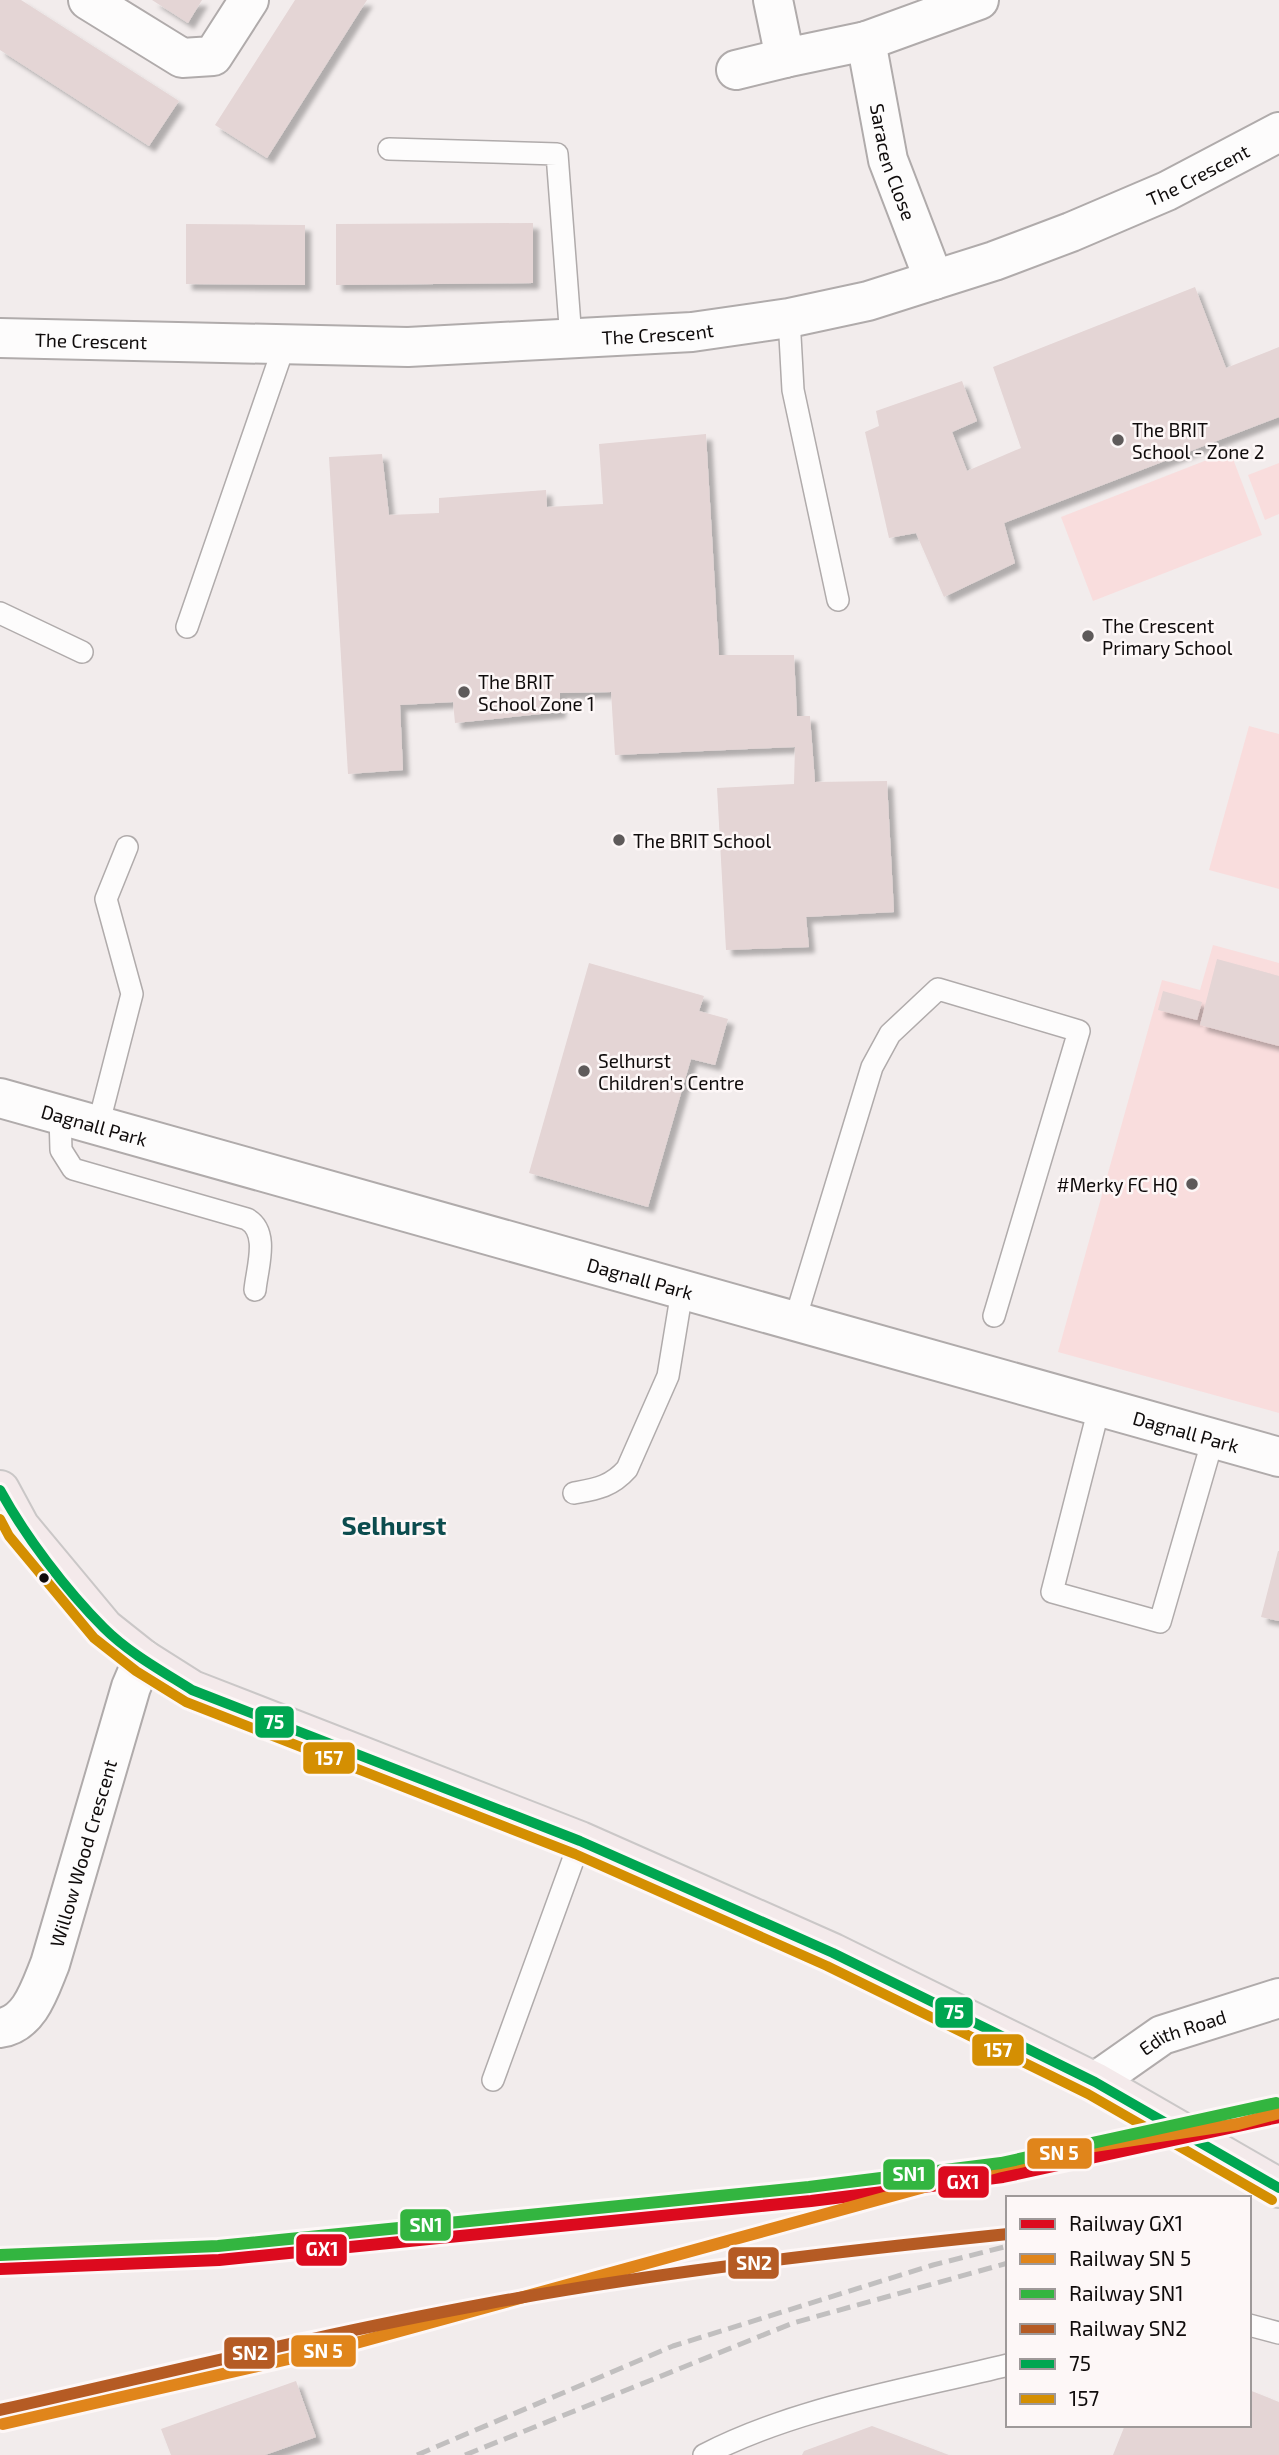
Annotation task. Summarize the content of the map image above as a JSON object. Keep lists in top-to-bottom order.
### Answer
{
  "streets": {
    "street": [
      "Saracen Close",
      "The Crescent",
      "Dagnall Park",
      "Willow Wood Crescent",
      "Edith Road"
    ]
  },
  "crossings": [
    ["Saracen Close", "The Crescent"]
  ],
  "districts": ["Selhurst"],
  "places": [
    "The BRIT School - Zone 2",
    "The Crescent Primary School",
    "The BRIT School Zone 1",
    "The BRIT School",
    "Selhurst Children's Centre",
    "#Merky FC HQ"
  ],
  "lines": [
    "transit line 75",
    "transit line 157",
    "rail line SN1",
    "rail line GX1",
    "rail line SN2"
  ],
  "legend": [
    "Railway GX1",
    "Railway SN 5",
    "Railway SN1",
    "Railway SN2",
    "75",
    "157"
  ]
}
